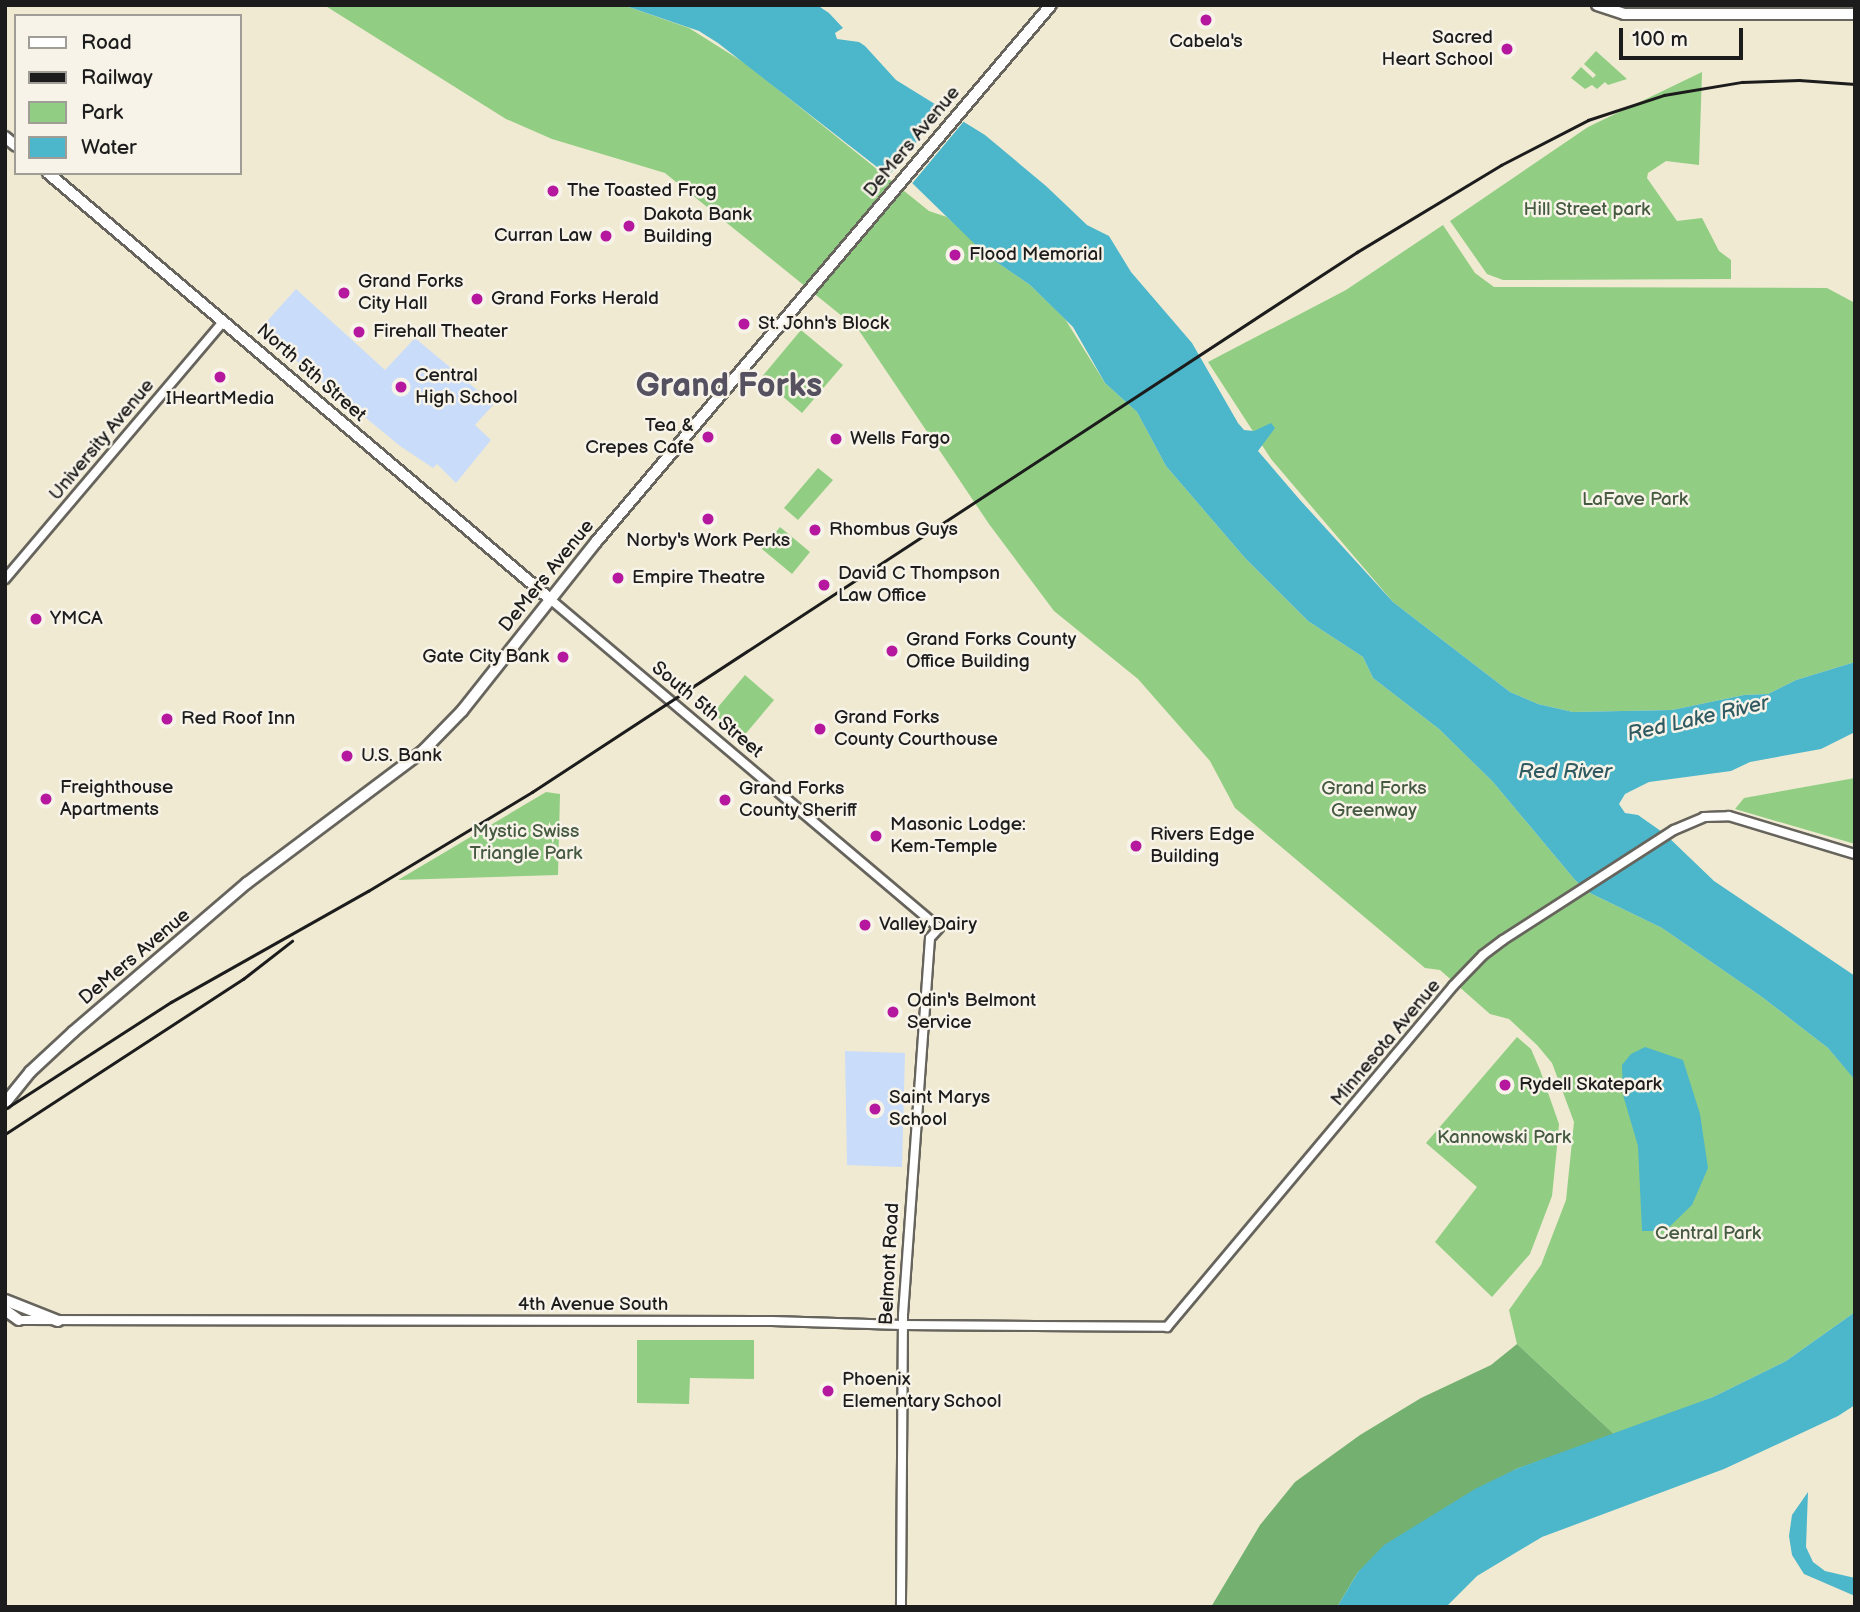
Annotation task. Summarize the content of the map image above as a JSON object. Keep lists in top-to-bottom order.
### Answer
{
  "streets": {
    "main road": ["DeMers Avenue", "North 5th Street"],
    "street": [
      "University Avenue",
      "South 5th Street",
      "Minnesota Avenue",
      "Belmont Road",
      "4th Avenue South"
    ]
  },
  "crossings": [
    ["DeMers Avenue", "North 5th Street"],
    ["DeMers Avenue", "South 5th Street"],
    ["North 5th Street", "University Avenue"],
    ["North 5th Street", "South 5th Street"],
    ["South 5th Street", "Belmont Road"],
    ["Minnesota Avenue", "4th Avenue South"],
    ["Belmont Road", "4th Avenue South"]
  ],
  "districts": ["Grand Forks"],
  "water": ["Red Lake River", "Red River"],
  "parks": [
    "Hill Street park",
    "LaFave Park",
    "Grand Forks Greenway",
    "Mystic Swiss Triangle Park",
    "Kannowski Park",
    "Central Park"
  ],
  "places": [
    "Cabela's",
    "Sacred Heart School",
    "The Toasted Frog",
    "Dakota Bank Building",
    "Curran Law",
    "Flood Memorial",
    "Grand Forks City Hall",
    "Grand Forks Herald",
    "St. John's Block",
    "Firehall Theater",
    "IHeartMedia",
    "Central High School",
    "Tea & Crepes Cafe",
    "Wells Fargo",
    "Norby's Work Perks",
    "Rhombus Guys",
    "Empire Theatre",
    "David C Thompson Law Office",
    "YMCA",
    "Grand Forks County Office Building",
    "Gate City Bank",
    "Red Roof Inn",
    "Grand Forks County Courthouse",
    "U.S. Bank",
    "Freighthouse Apartments",
    "Grand Forks County Sheriff",
    "Masonic Lodge: Kem-Temple",
    "Rivers Edge Building",
    "Valley Dairy",
    "Odin's Belmont Service",
    "Rydell Skatepark",
    "Saint Marys School",
    "Phoenix Elementary School"
  ],
  "legend": [
    "Road",
    "Railway",
    "Park",
    "Water"
  ],
  "scale_bar": "100 m"
}
